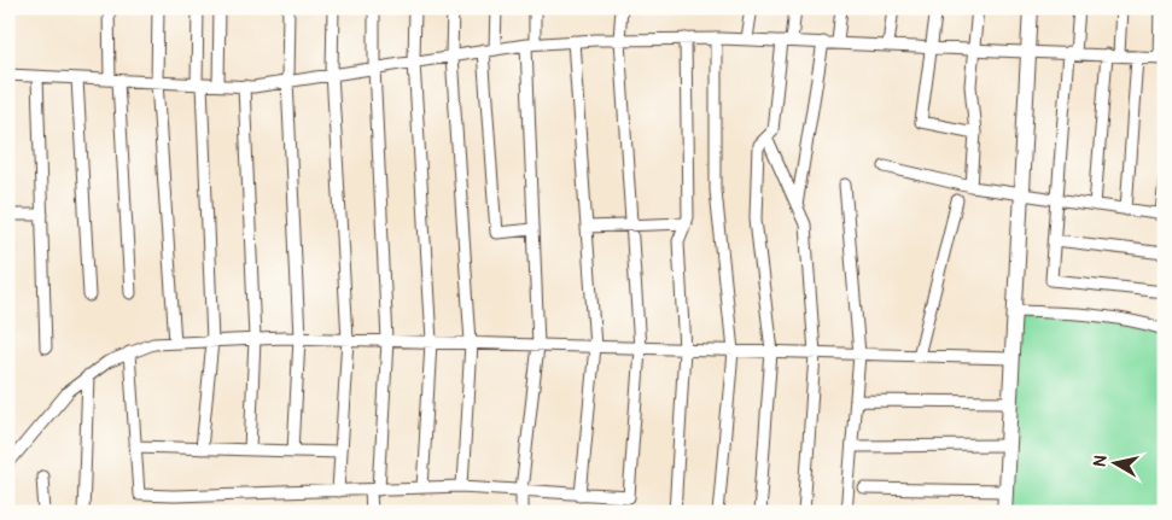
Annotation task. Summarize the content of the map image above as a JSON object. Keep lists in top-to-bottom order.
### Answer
{
  "north": "left"
}
